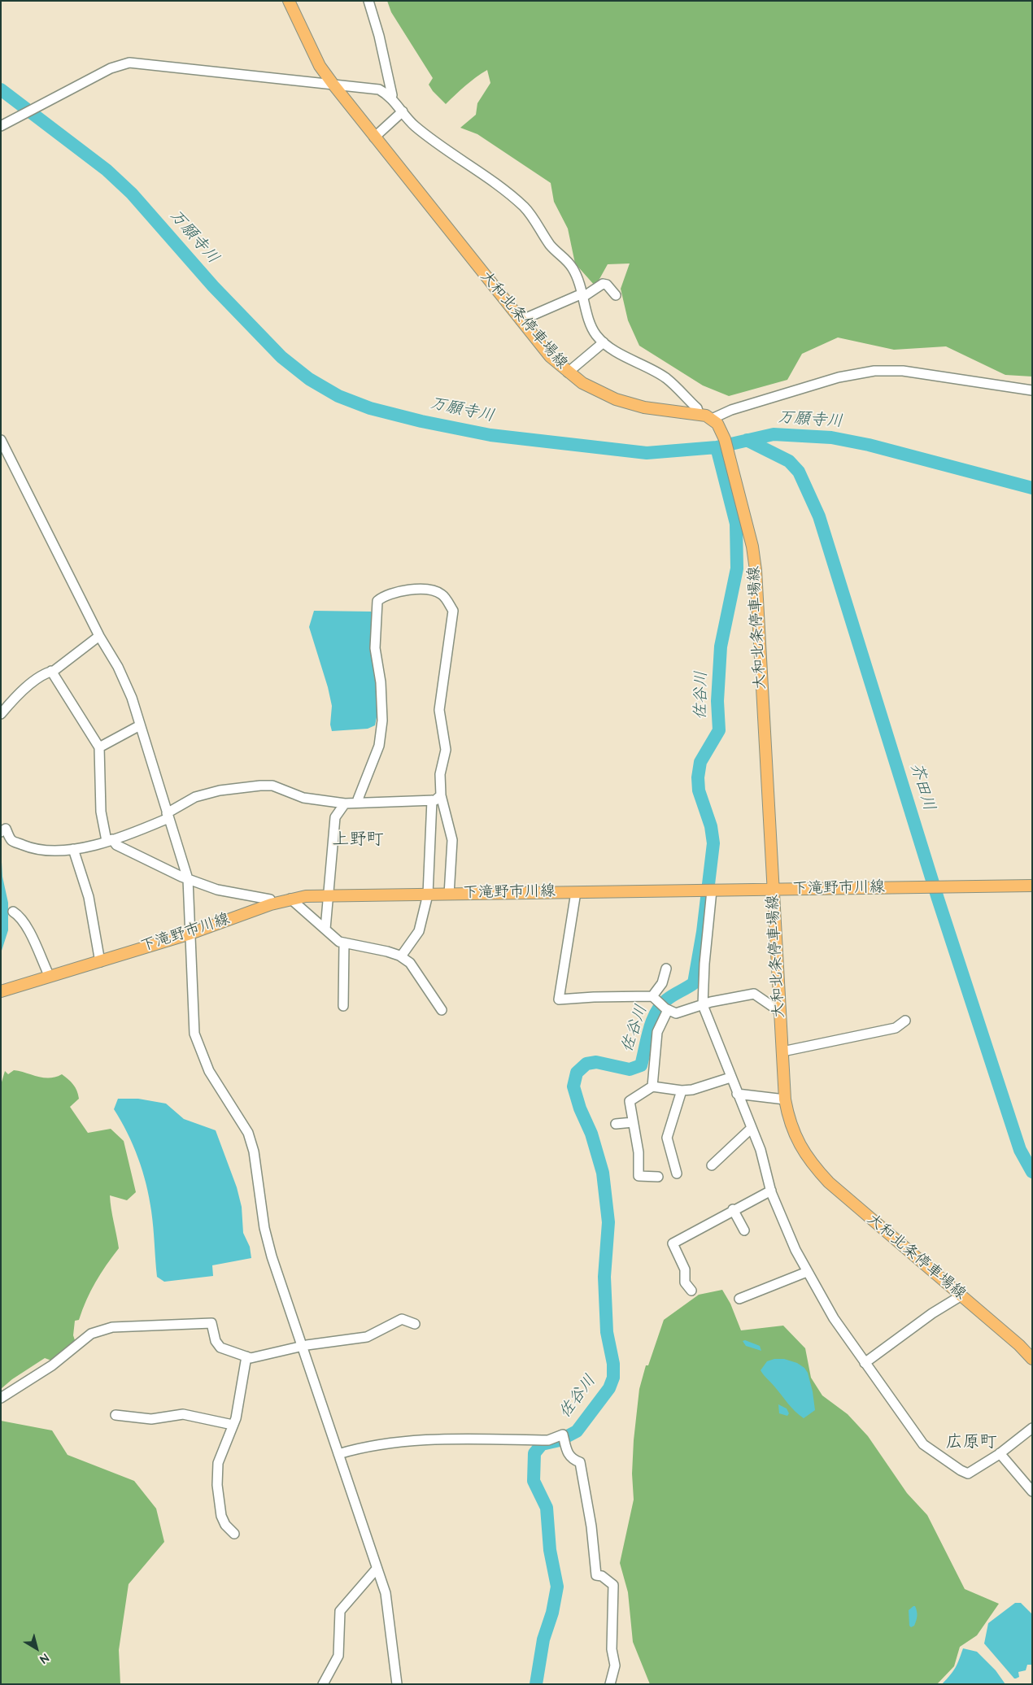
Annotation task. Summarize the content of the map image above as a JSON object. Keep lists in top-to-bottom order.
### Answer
{
  "streets": {
    "main road": ["大和北条停車場線", "下滝野市川線"]
  },
  "crossings": [
    ["大和北条停車場線", "下滝野市川線"]
  ],
  "districts": ["上野町", "広原町"],
  "water": ["万願寺川", "佐谷川", "芥田川"],
  "north": "bottom right"
}
